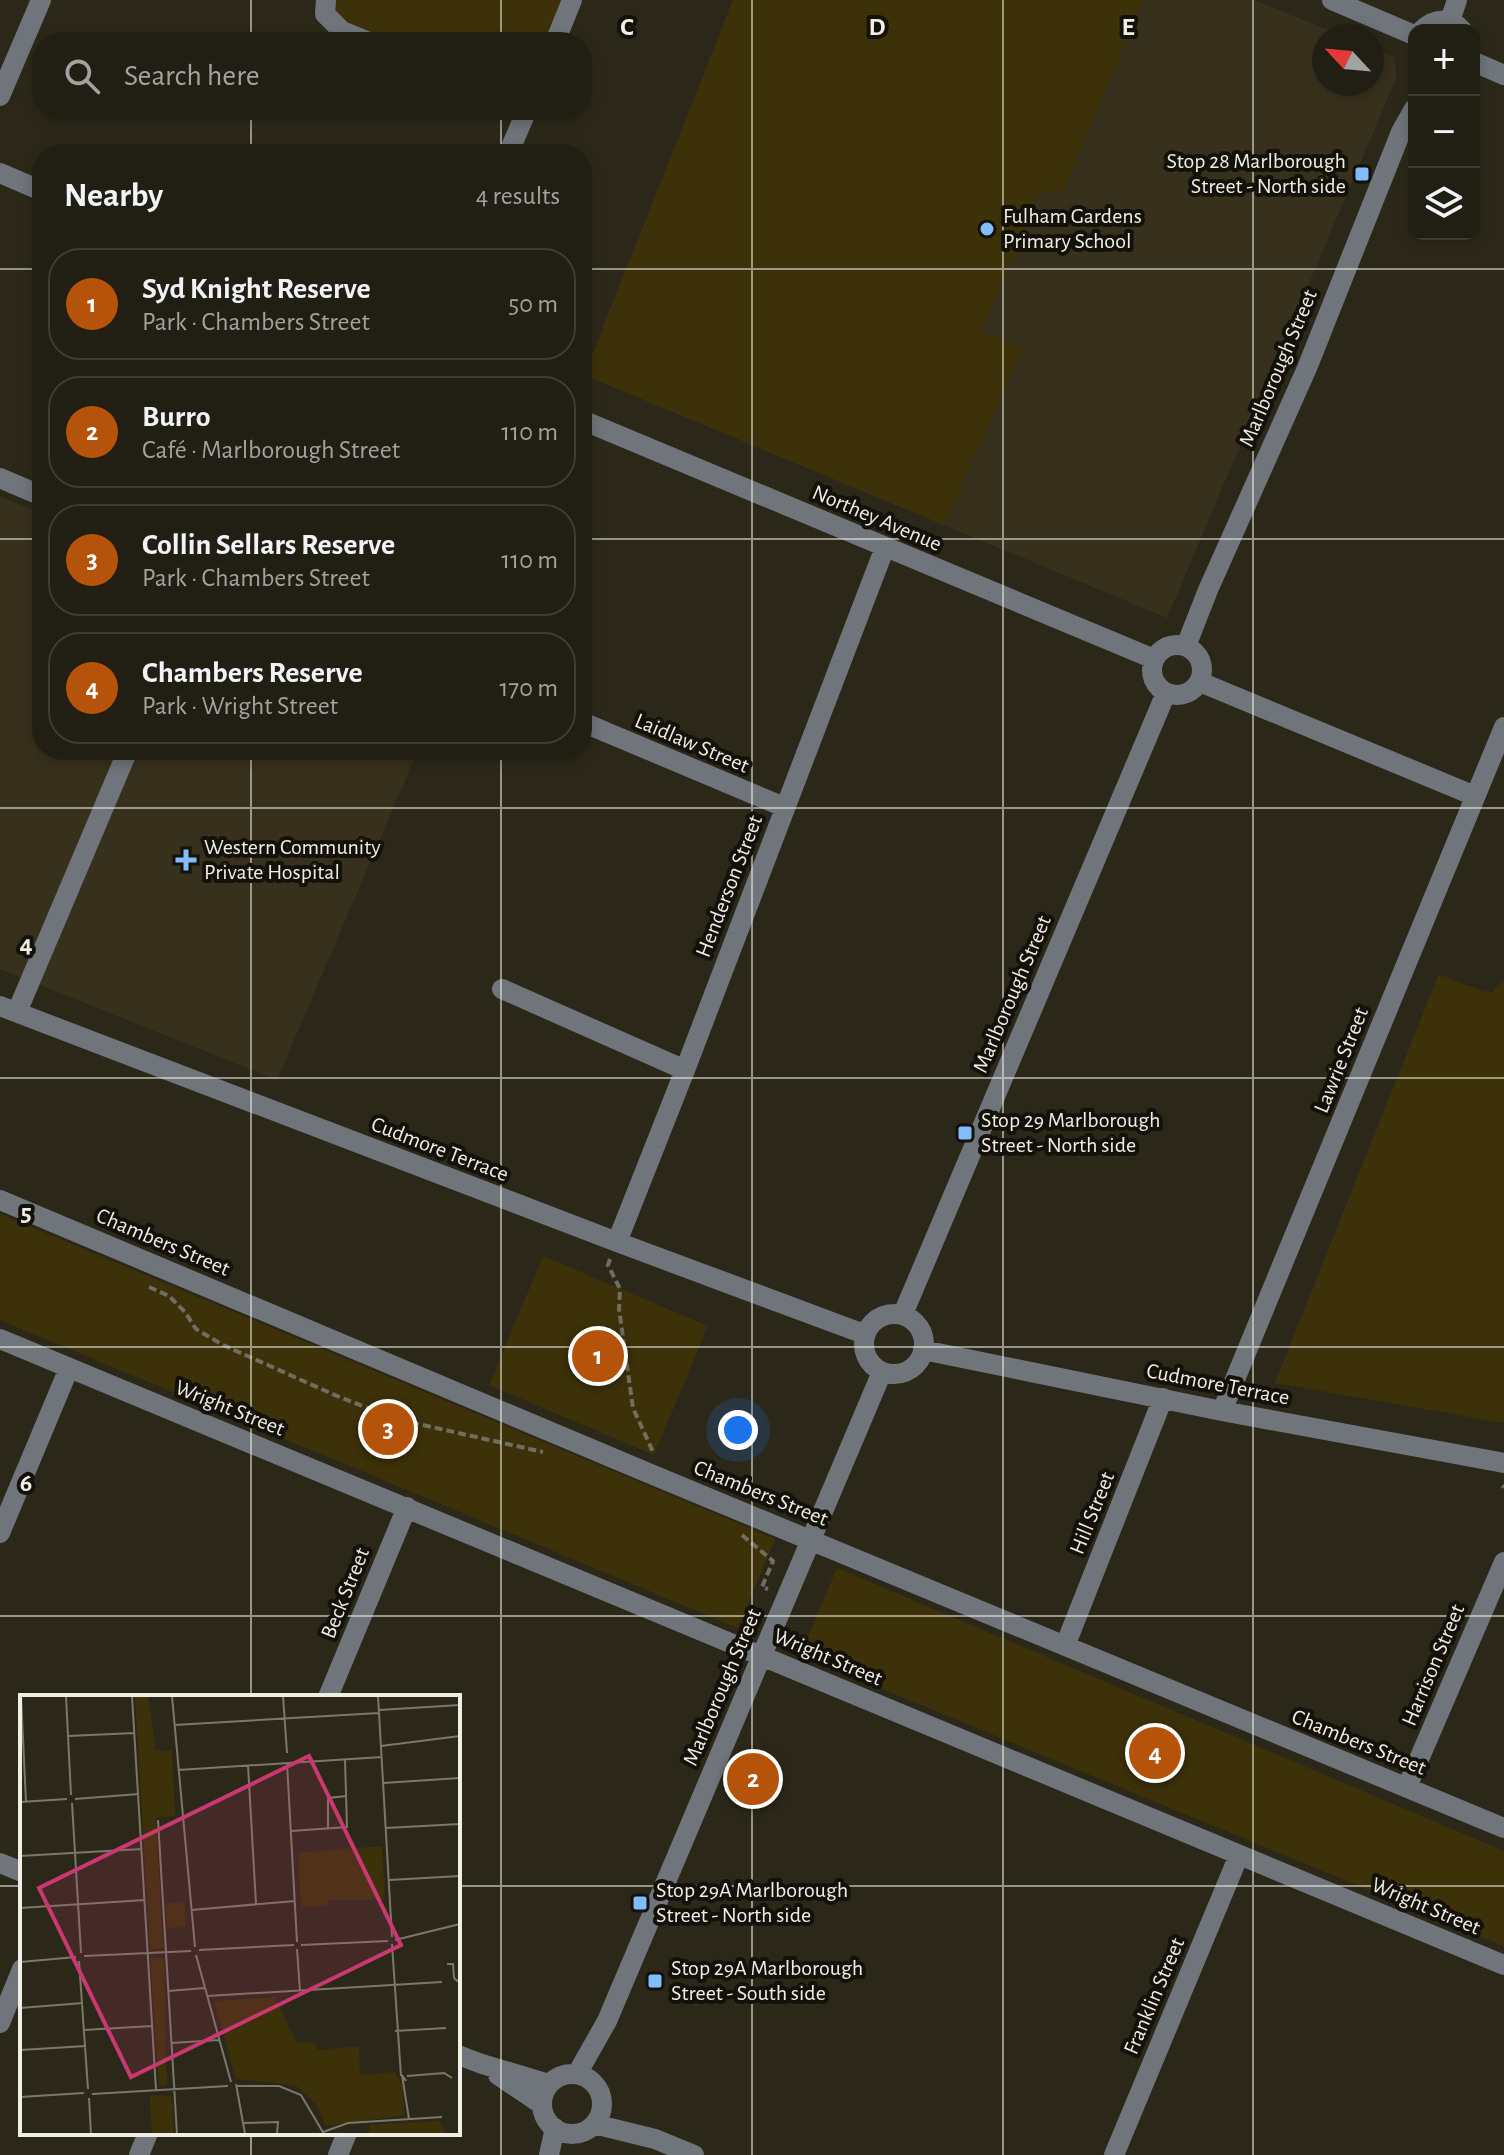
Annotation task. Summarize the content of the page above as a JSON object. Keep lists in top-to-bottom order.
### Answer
{
  "streets": {
    "street": [
      "Marlborough Street",
      "Northey Avenue",
      "Laidlaw Street",
      "Henderson Street",
      "Lawrie Street",
      "Cudmore Terrace",
      "Chambers Street",
      "Wright Street",
      "Hill Street",
      "Beck Street",
      "Harrison Street",
      "Franklin Street"
    ]
  },
  "crossings": [
    ["Marlborough Street", "Northey Avenue"],
    ["Marlborough Street", "Cudmore Terrace"],
    ["Marlborough Street", "Chambers Street"],
    ["Marlborough Street", "Wright Street"],
    ["Northey Avenue", "Henderson Street"],
    ["Laidlaw Street", "Henderson Street"],
    ["Henderson Street", "Cudmore Terrace"],
    ["Lawrie Street", "Cudmore Terrace"],
    ["Cudmore Terrace", "Hill Street"],
    ["Chambers Street", "Hill Street"],
    ["Chambers Street", "Harrison Street"],
    ["Wright Street", "Beck Street"],
    ["Wright Street", "Franklin Street"]
  ],
  "places": {
    "transit": [
      "Stop 28 Marlborough Street - North side",
      "Stop 29 Marlborough Street - North side",
      "Stop 29A Marlborough Street - North side",
      "Stop 29A Marlborough Street - South side"
    ],
    "other": ["Fulham Gardens Primary School"],
    "health": ["Western Community Private Hospital"]
  },
  "north": "top left",
  "page": {
    "map_buttons": ["+", "−"],
    "search": "Search here",
    "heading": ["Nearby", "4 results"],
    "list": [
      {
        "mark": "1",
        "name": "Syd Knight Reserve",
        "note": "Park · Chambers Street",
        "value": "50 m"
      },
      {
        "mark": "2",
        "name": "Burro",
        "note": "Café · Marlborough Street",
        "value": "110 m"
      },
      {
        "mark": "3",
        "name": "Collin Sellars Reserve",
        "note": "Park · Chambers Street",
        "value": "110 m"
      },
      {
        "mark": "4",
        "name": "Chambers Reserve",
        "note": "Park · Wright Street",
        "value": "170 m"
      }
    ],
    "pins": [
      "1",
      "3",
      "4",
      "2"
    ]
  },
  "grid": {
    "columns": ["C", "D", "E"],
    "rows": ["4", "5", "6"]
  }
}
